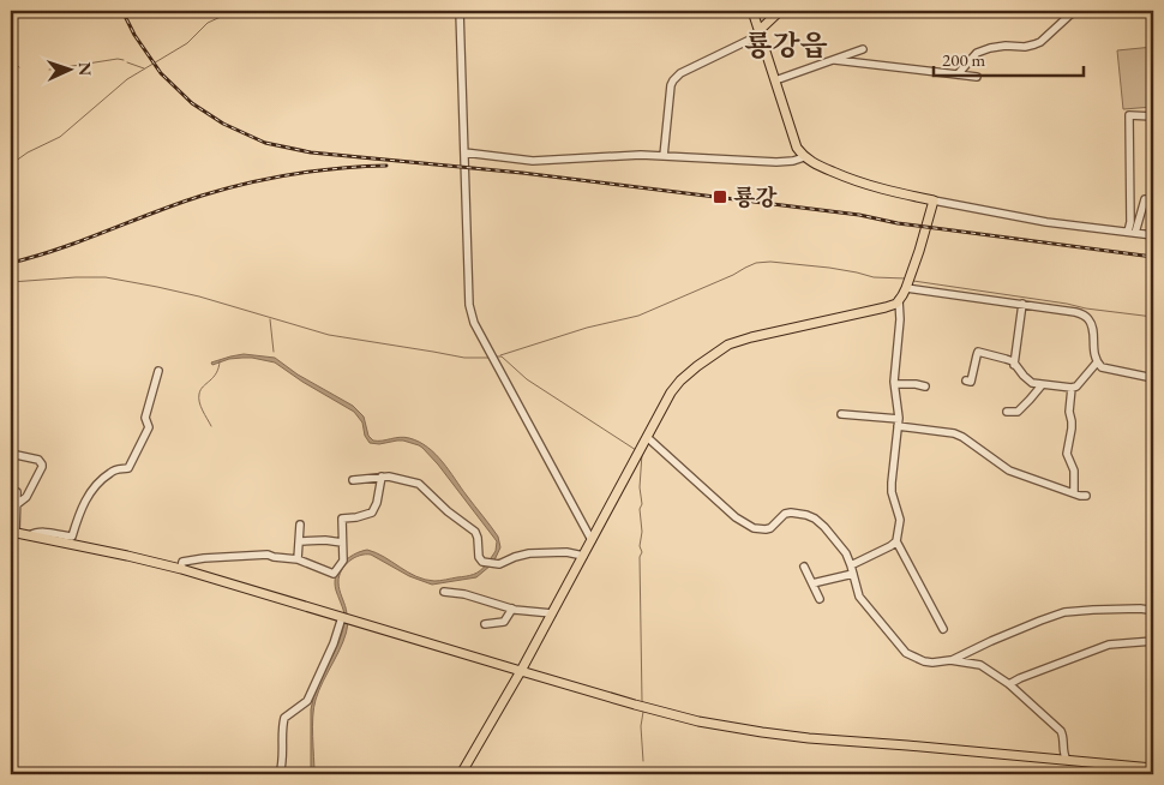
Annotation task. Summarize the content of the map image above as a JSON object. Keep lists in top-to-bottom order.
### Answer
{
  "districts": ["룡강읍"],
  "places": {
    "transit": ["룡강"]
  },
  "scale_bar": "200 m",
  "north": "right"
}
